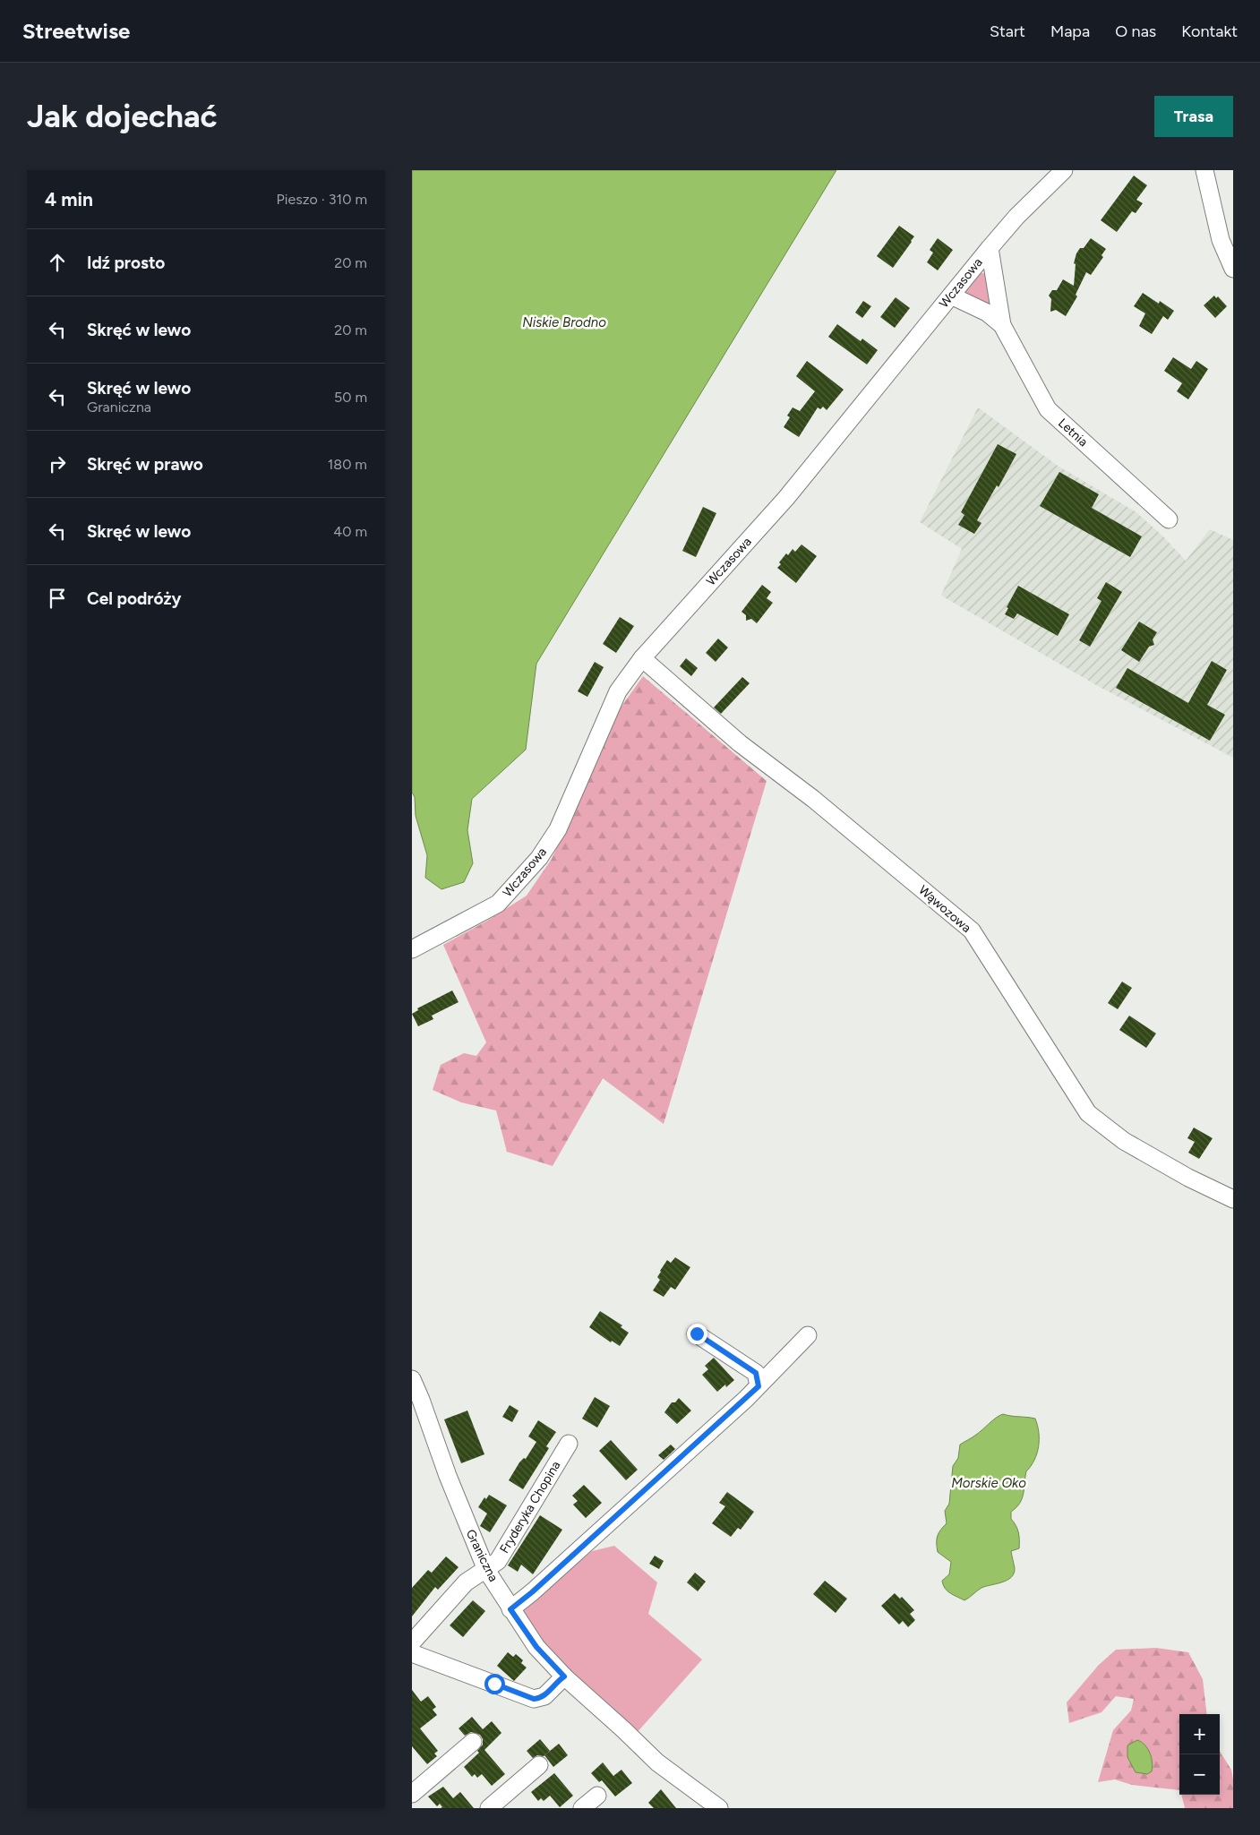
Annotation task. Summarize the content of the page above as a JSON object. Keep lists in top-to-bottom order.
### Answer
{
  "streets": {
    "street": [
      "Wczasowa",
      "Letnia",
      "Wąwozowa",
      "Fryderyka Chopina",
      "Graniczna"
    ]
  },
  "crossings": [
    ["Wczasowa", "Letnia"],
    ["Wczasowa", "Wąwozowa"],
    ["Fryderyka Chopina", "Graniczna"]
  ],
  "water": ["Niskie Brodno", "Morskie Oko"],
  "page": {
    "header": "Streetwise",
    "nav": [
      "Start",
      "Mapa",
      "O nas",
      "Kontakt"
    ],
    "buttons": "Trasa",
    "title": "Jak dojechać",
    "heading": ["4 min", "Pieszo · 310 m"],
    "list": [
      ["Idź prosto", "20 m"],
      ["Skręć w lewo", "20 m"],
      ["Skręć w lewo", "Graniczna", "50 m"],
      ["Skręć w prawo", "180 m"],
      ["Skręć w lewo", "40 m"],
      "Cel podróży"
    ],
    "map_buttons": ["+", "−"]
  }
}
